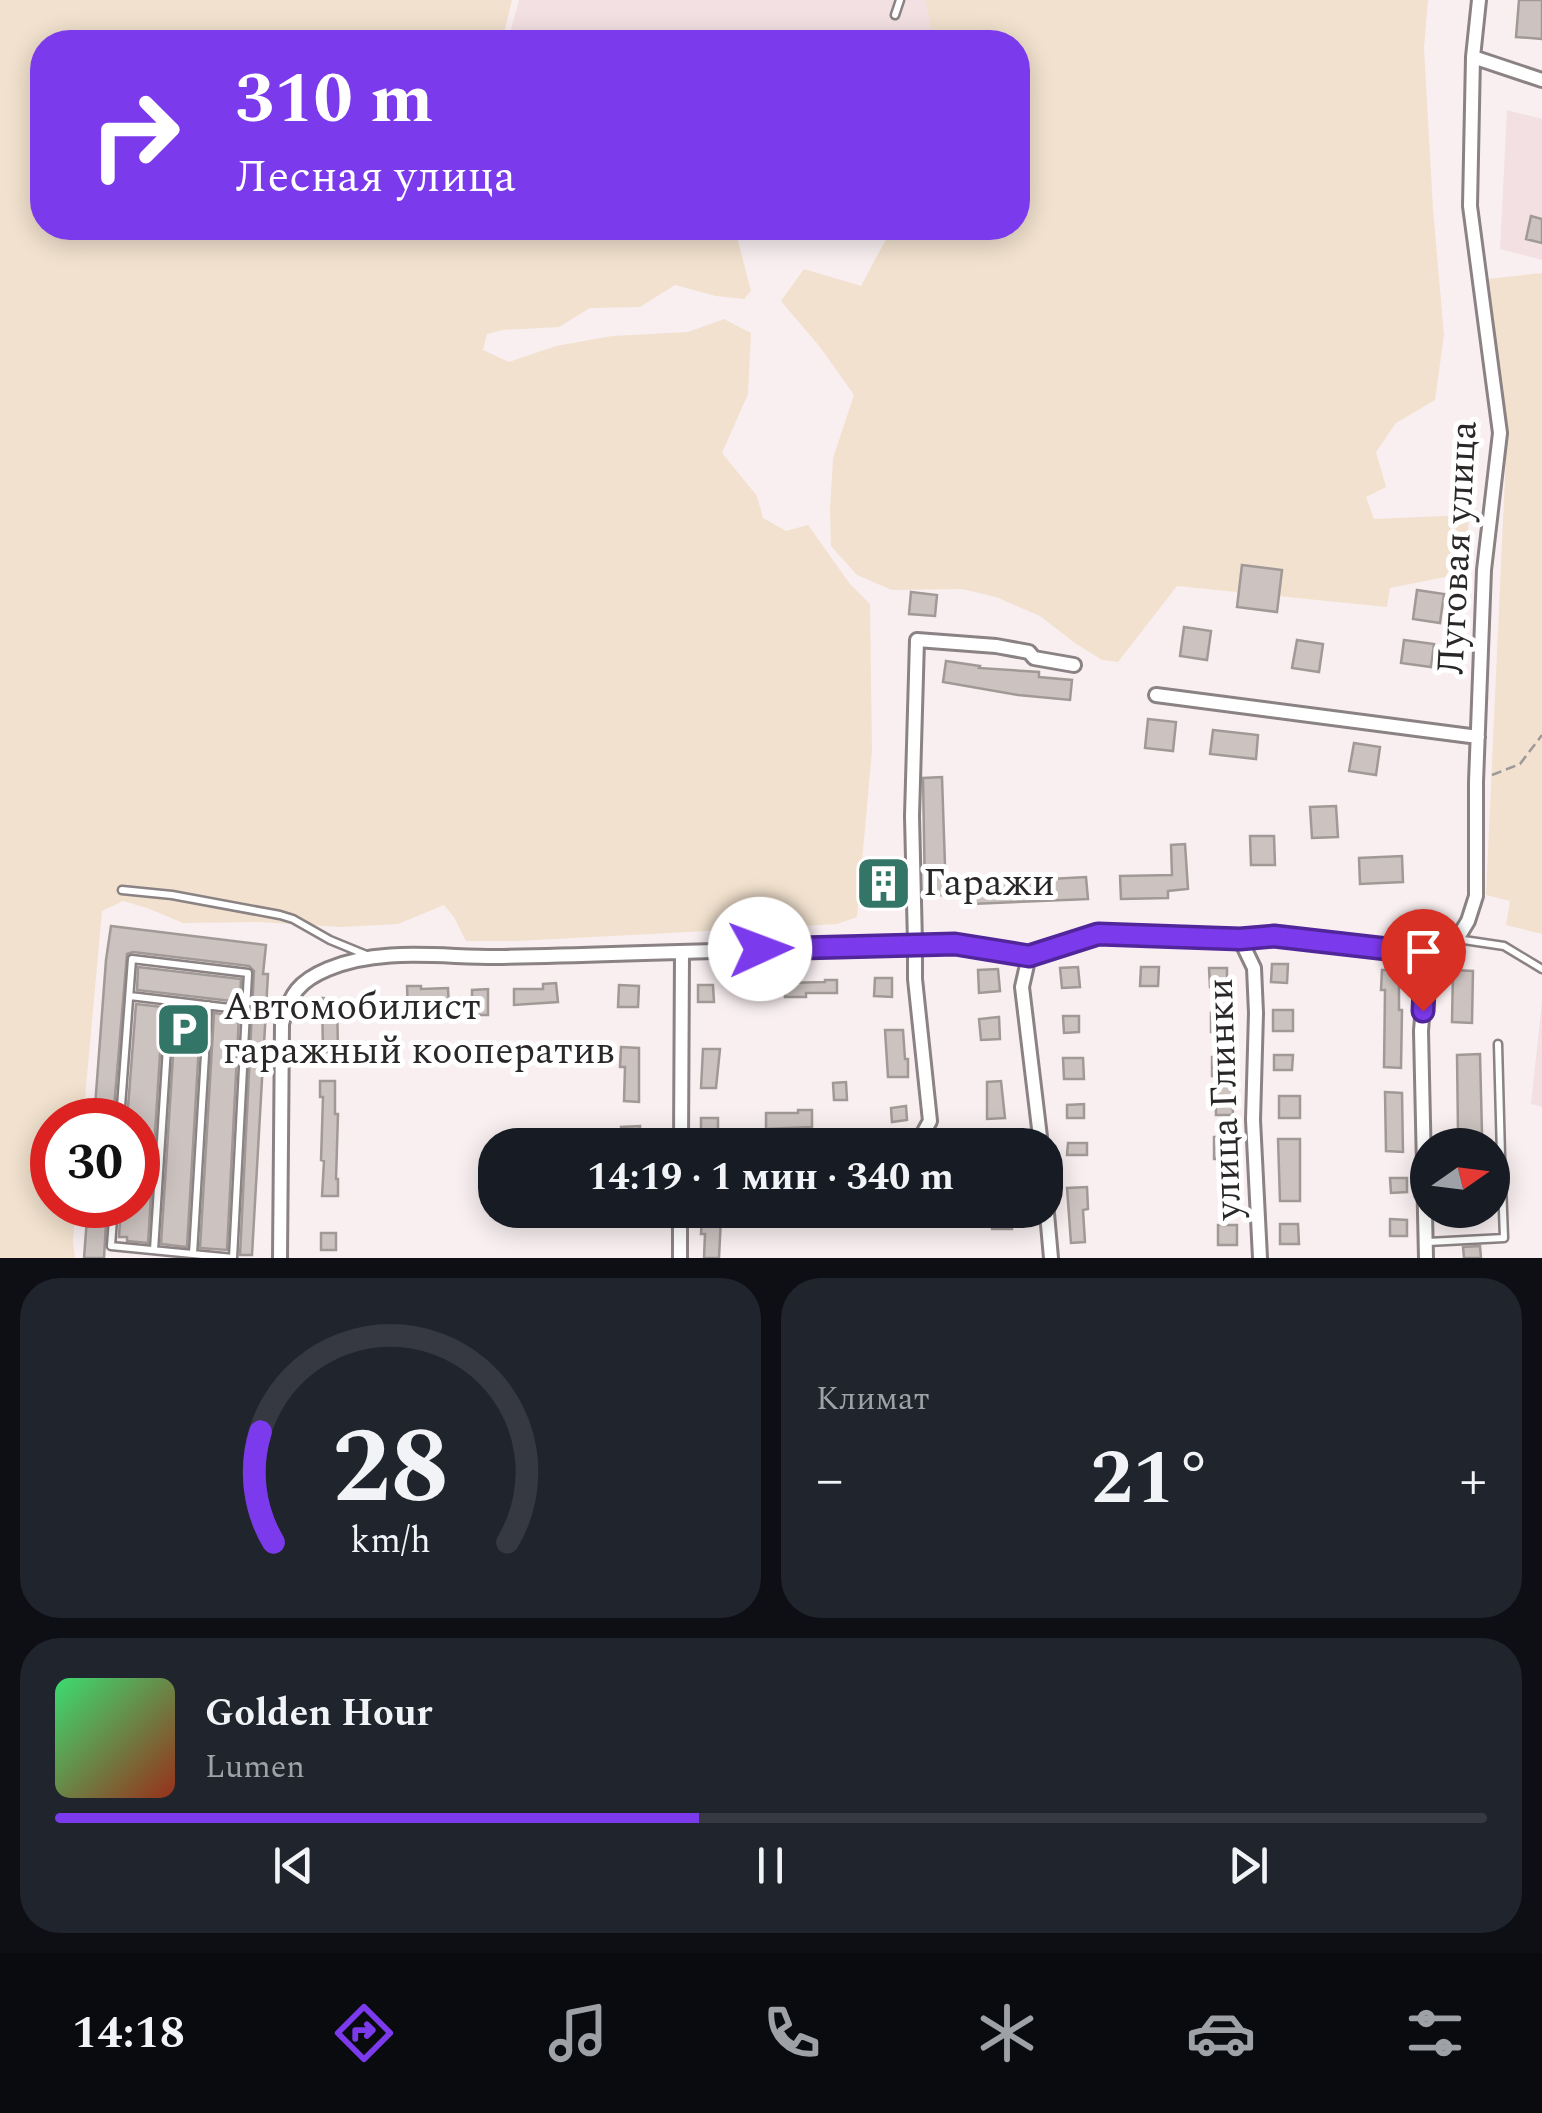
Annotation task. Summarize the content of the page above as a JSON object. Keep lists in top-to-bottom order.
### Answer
{
  "streets": {
    "street": ["Луговая улица", "улица Глинки"]
  },
  "places": {
    "building": ["Гаражи"],
    "parking": ["Автомобилист гаражный кооператив"]
  },
  "north": "right",
  "page": {
    "turn": ["310 m", "Лесная улица"],
    "limit": "30",
    "trip": "14:19 · 1 мин · 340 m",
    "tile": "Климат",
    "heat": ["−", "21°", "+"],
    "song": ["Golden Hour", "Lumen"],
    "tabs": "14:18",
    "gauge": ["28", "km/h"]
  }
}
